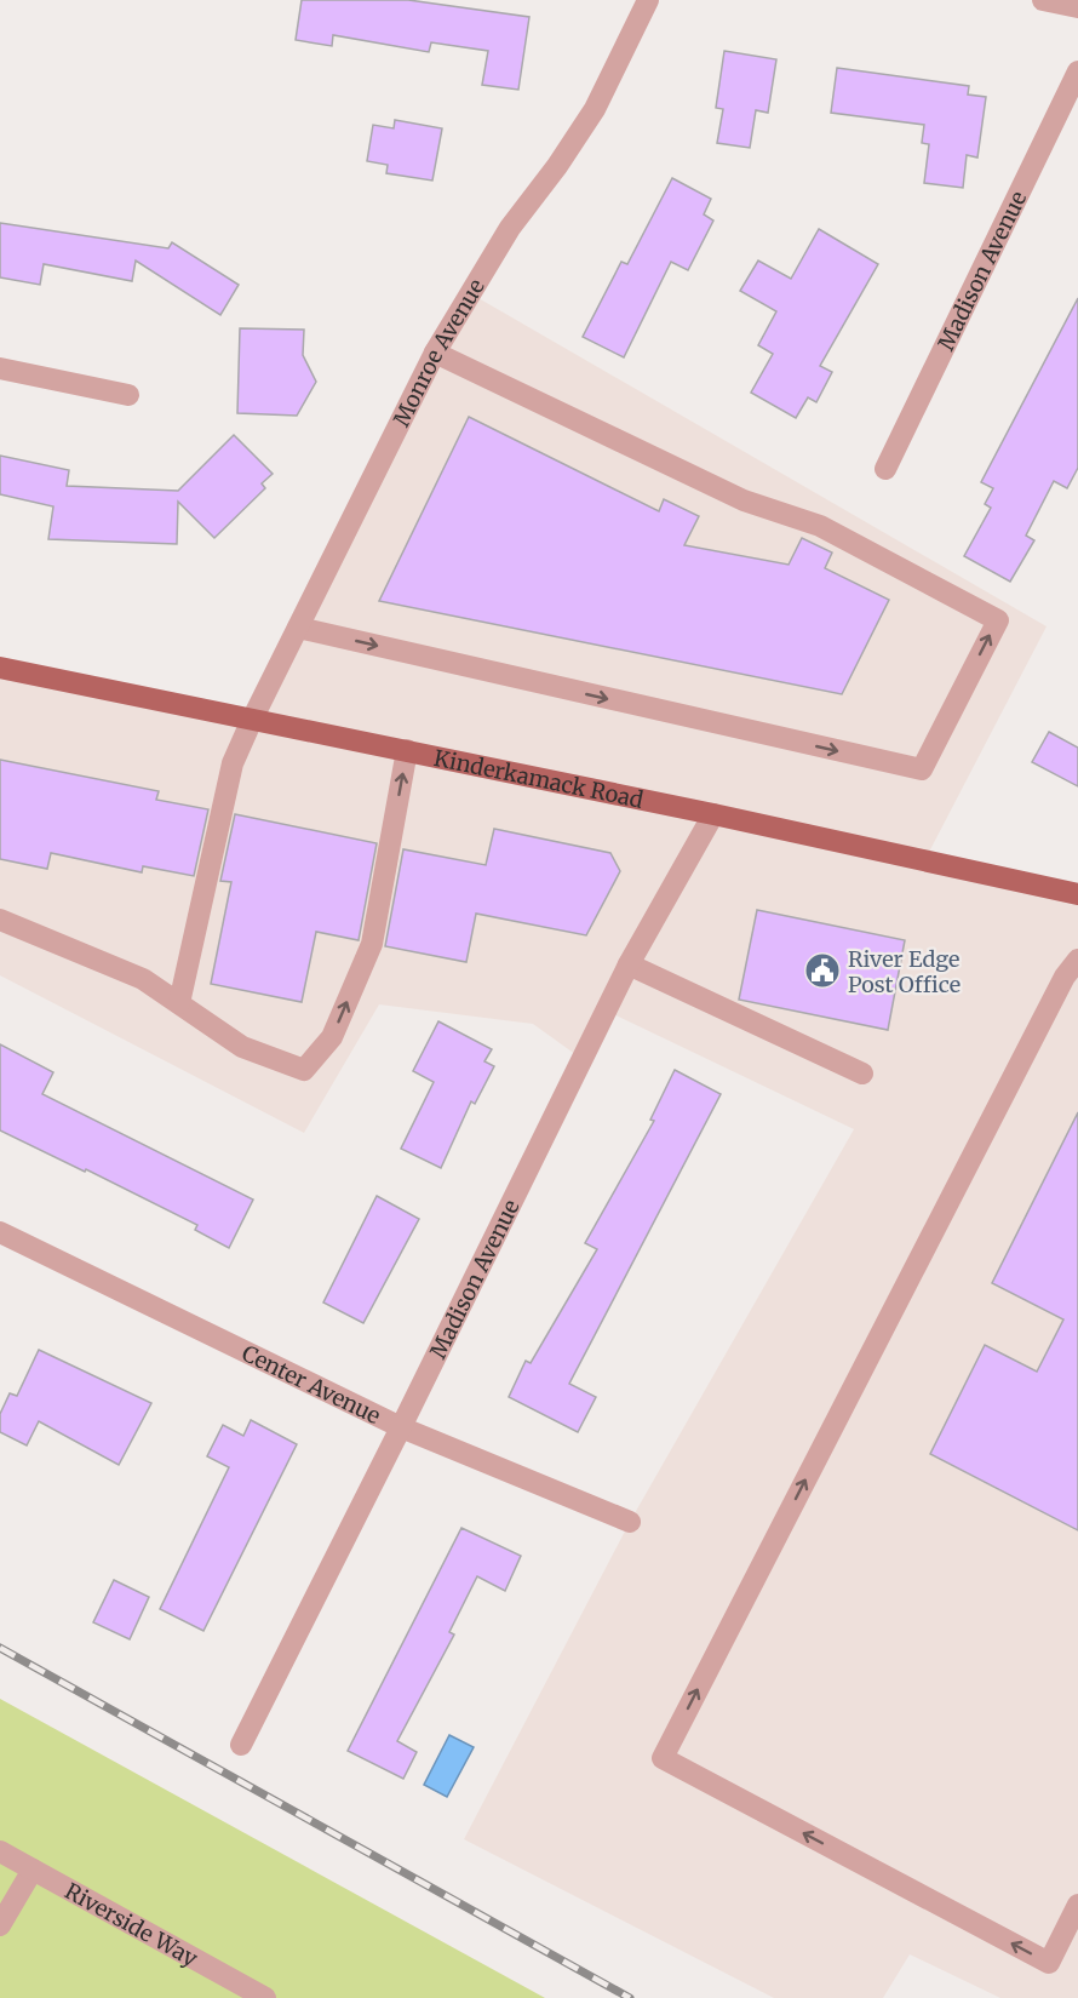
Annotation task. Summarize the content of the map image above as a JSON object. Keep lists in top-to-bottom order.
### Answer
{
  "streets": {
    "main road": ["Kinderkamack Road"],
    "street": [
      "Madison Avenue",
      "Monroe Avenue",
      "Center Avenue",
      "Riverside Way"
    ]
  },
  "crossings": [
    ["Madison Avenue", "Kinderkamack Road"],
    ["Madison Avenue", "Center Avenue"],
    ["Monroe Avenue", "Kinderkamack Road"]
  ],
  "places": {
    "public building": ["River Edge Post Office"]
  }
}
